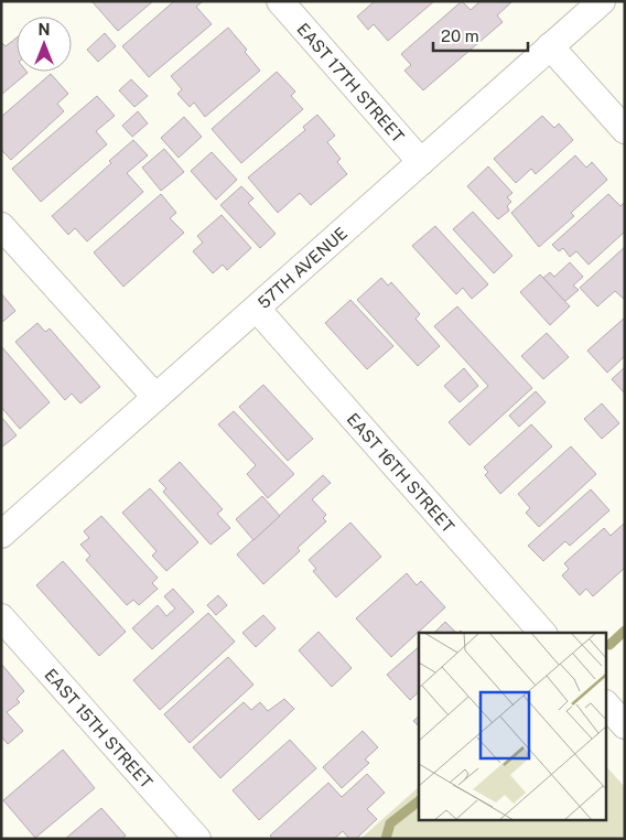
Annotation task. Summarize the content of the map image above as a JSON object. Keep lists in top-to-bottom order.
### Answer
{
  "streets": {
    "street": [
      "EAST 17TH STREET",
      "57TH AVENUE",
      "EAST 16TH STREET",
      "EAST 15TH STREET"
    ]
  },
  "crossings": [
    ["EAST 17TH STREET", "57TH AVENUE"],
    ["57TH AVENUE", "EAST 16TH STREET"]
  ],
  "scale_bar": "20 m",
  "north": "top"
}
